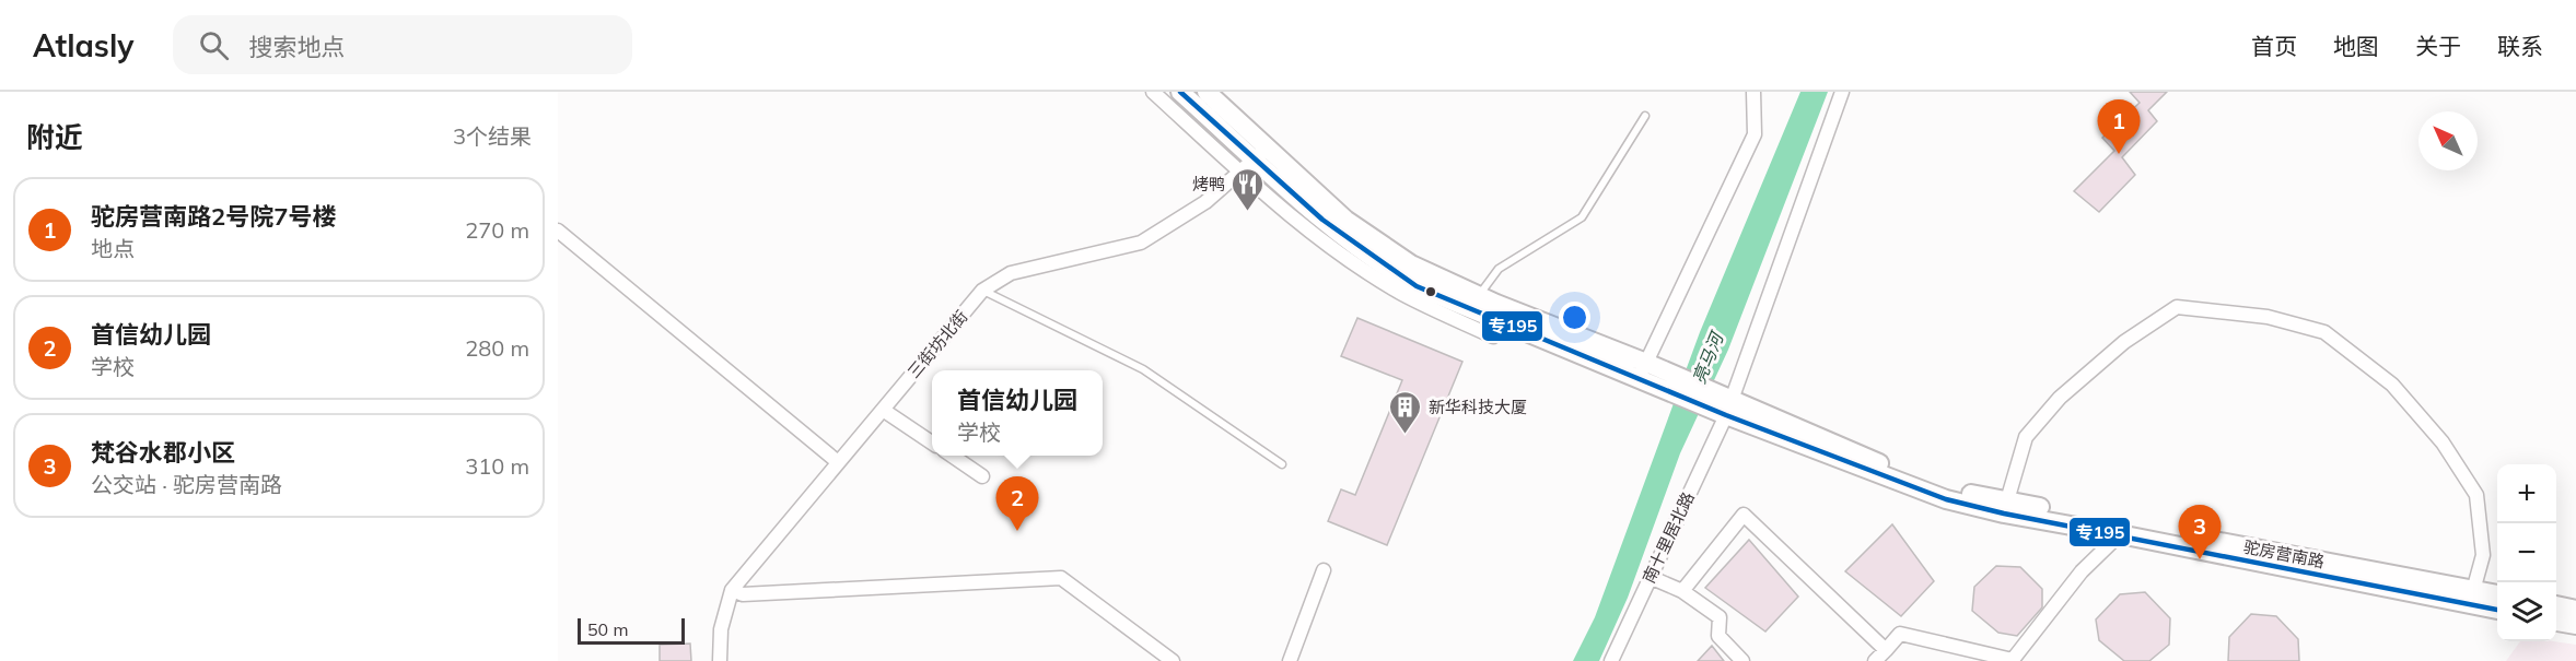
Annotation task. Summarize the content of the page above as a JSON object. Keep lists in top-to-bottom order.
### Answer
{
  "streets": {
    "street": ["三街坊北街", "南十里居北路", "驼房营南路"]
  },
  "crossings": [
    ["南十里居北路", "驼房营南路"]
  ],
  "water": ["亮马河"],
  "places": {
    "restaurant": ["烤鸭"],
    "building": ["新华科技大厦"]
  },
  "lines": ["transit line 专195"],
  "scale_bar": "50 m",
  "north": "top left",
  "page": {
    "header": "Atlasly",
    "search": "搜索地点",
    "nav": [
      "首页",
      "地图",
      "关于",
      "联系"
    ],
    "heading": ["附近", "3个结果"],
    "pins": ["1", "2", "3"],
    "list": [
      {
        "mark": "1",
        "name": "驼房营南路2号院7号楼",
        "note": "地点",
        "value": "270 m"
      },
      {
        "mark": "2",
        "name": "首信幼儿园",
        "note": "学校",
        "value": "280 m"
      },
      {
        "mark": "3",
        "name": "梵谷水郡小区",
        "note": "公交站 · 驼房营南路",
        "value": "310 m"
      }
    ],
    "popup": ["首信幼儿园", "学校"],
    "map_buttons": ["+", "−"],
    "scale": "50 m"
  }
}
